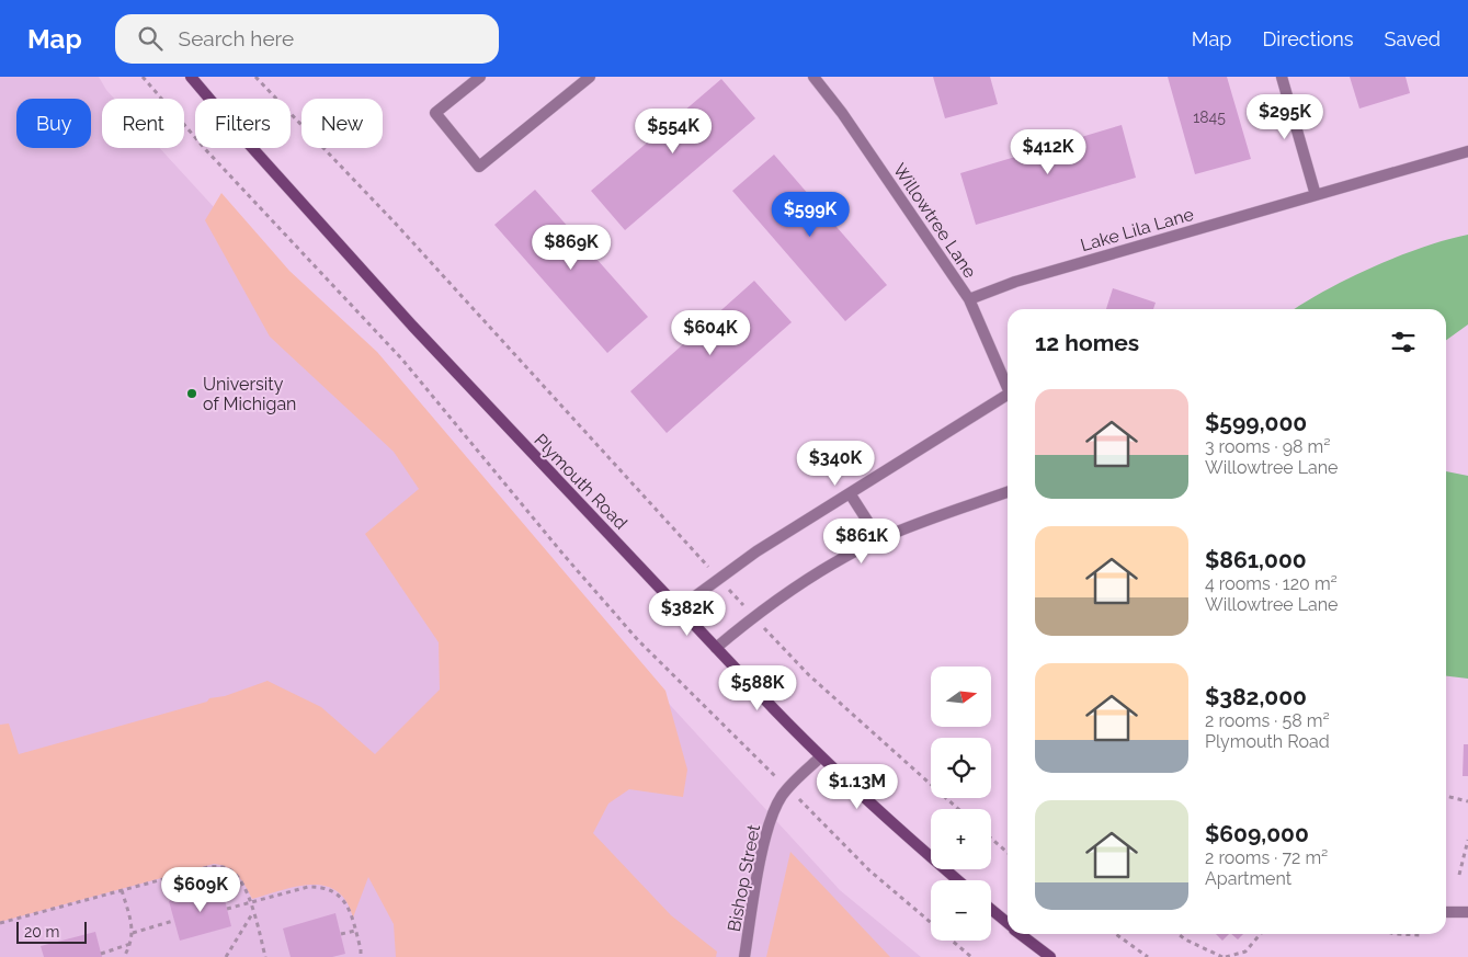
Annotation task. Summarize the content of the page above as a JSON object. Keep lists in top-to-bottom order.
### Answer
{
  "streets": {
    "main road": ["Plymouth Road"],
    "street": ["Willowtree Lane", "Lake Lila Lane", "Bishop Street"]
  },
  "crossings": [
    ["Willowtree Lane", "Lake Lila Lane"],
    ["Willowtree Lane", "Plymouth Road"],
    ["Plymouth Road", "Bishop Street"]
  ],
  "places": ["University of Michigan"],
  "house_numbers": ["1845"],
  "scale_bar": "20 m",
  "north": "right",
  "page": {
    "header": "Map",
    "search": "Search here",
    "nav": ["Map", "Directions", "Saved"],
    "price": [
      "$295K",
      "$554K",
      "$412K",
      "$599K",
      "$869K",
      "$604K",
      "$340K",
      "$861K",
      "$382K",
      "$588K",
      "$1.13M",
      "$609K"
    ],
    "chip": [
      "Buy",
      "Rent",
      "Filters",
      "New"
    ],
    "heading": "12 homes",
    "list": [
      {
        "name": "$599,000",
        "note": "3 rooms · 98 m² · Willowtree Lane"
      },
      {
        "name": "$861,000",
        "note": "4 rooms · 120 m² · Willowtree Lane"
      },
      {
        "name": "$382,000",
        "note": "2 rooms · 58 m² · Plymouth Road"
      },
      {
        "name": "$609,000",
        "note": "2 rooms · 72 m² · Apartment"
      }
    ],
    "map_buttons": ["+", "−"],
    "scale": "20 m"
  }
}
